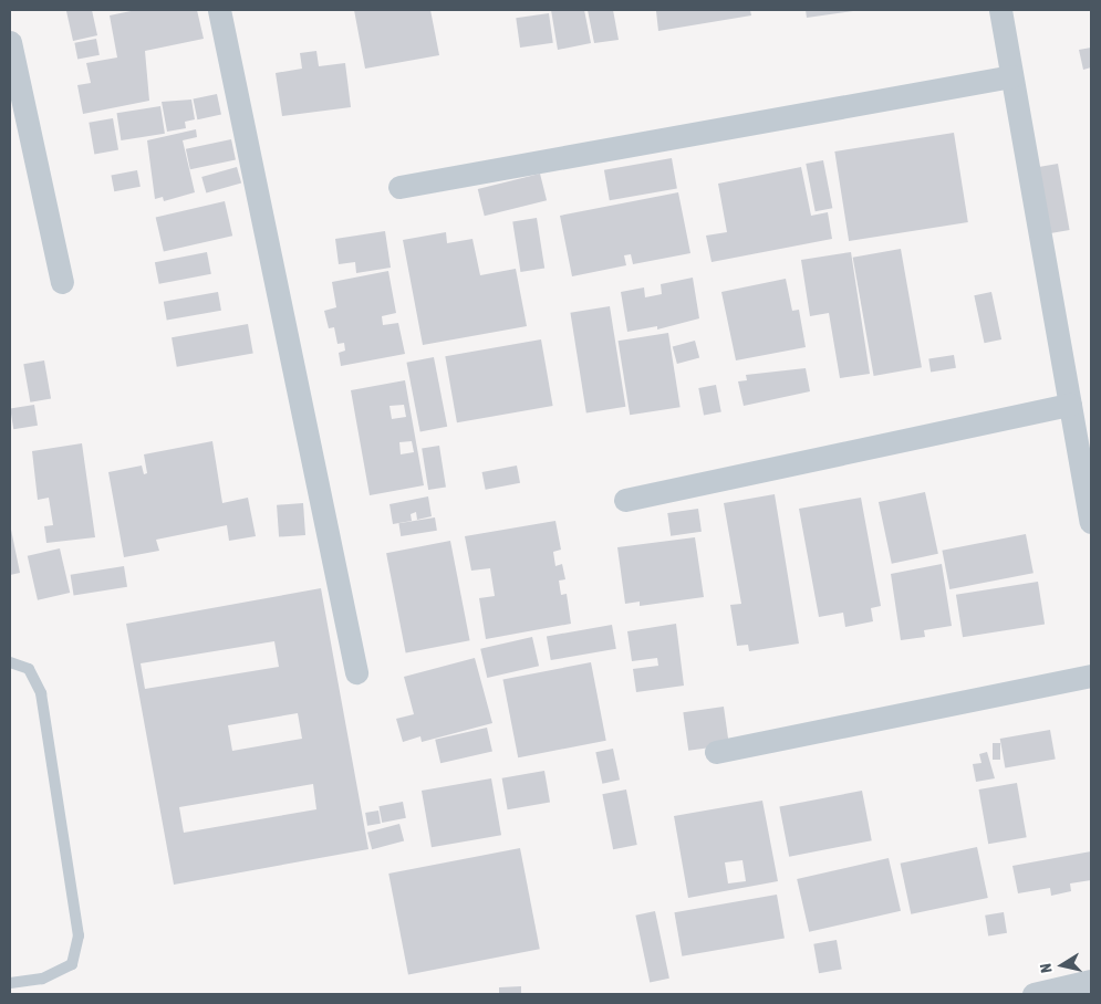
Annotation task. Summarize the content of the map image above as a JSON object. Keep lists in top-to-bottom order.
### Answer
{
  "north": "left"
}
